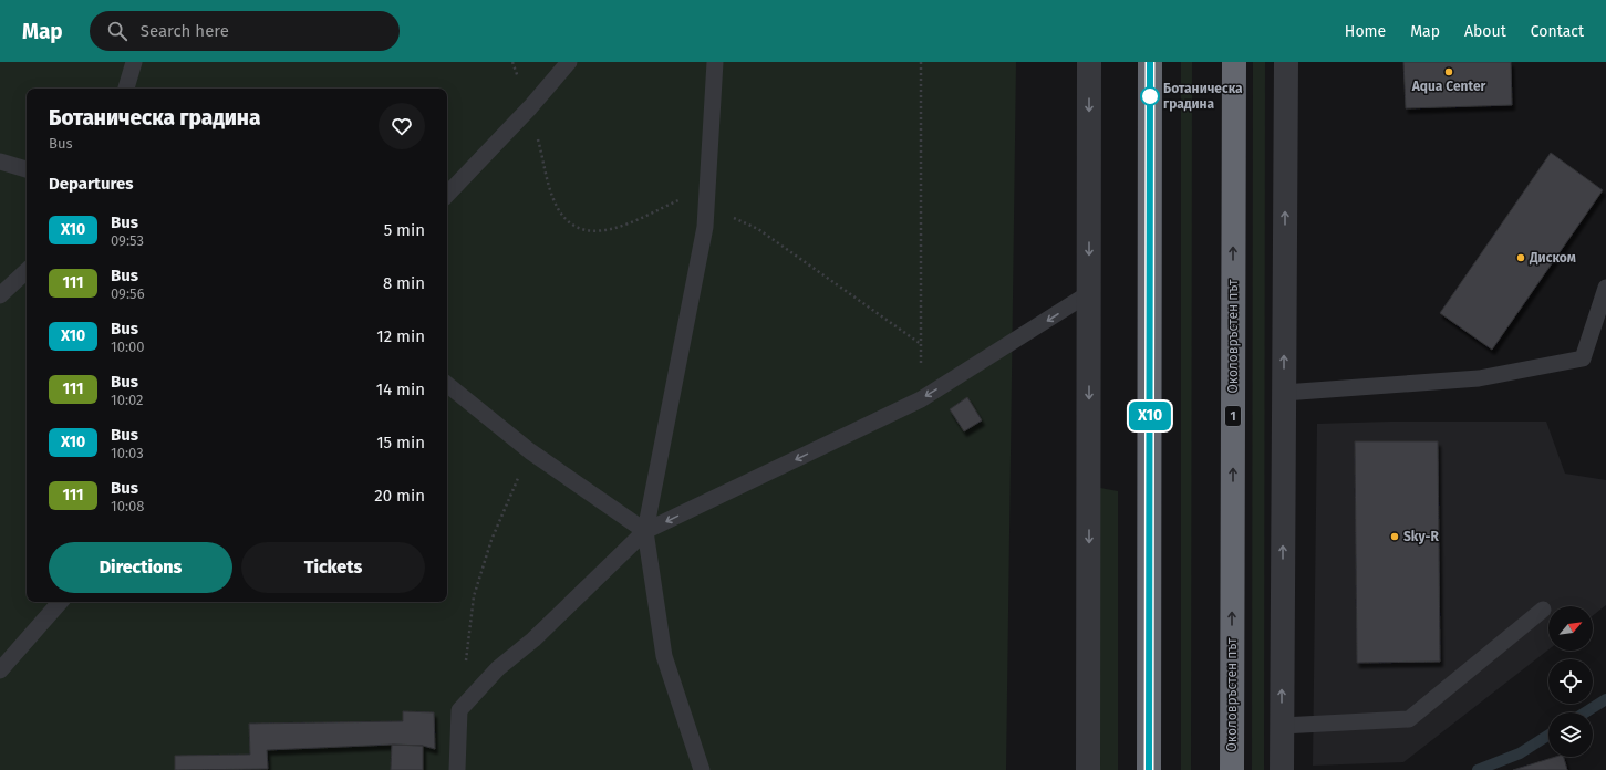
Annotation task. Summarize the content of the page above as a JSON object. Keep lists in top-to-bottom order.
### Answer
{
  "streets": {
    "highway": ["Околовръстен път", "1"]
  },
  "places": [
    "Aqua Center",
    "Ботаническа градина",
    "Диском",
    "Sky-R"
  ],
  "lines": ["bus line Х10"],
  "north": "top right",
  "page": {
    "header": "Map",
    "search": "Search here",
    "nav": [
      "Home",
      "Map",
      "About",
      "Contact"
    ],
    "on_map": "Х10",
    "heading": [
      ["Ботаническа градина", "Bus"],
      "Departures"
    ],
    "list": [
      {
        "mark": "Х10",
        "name": "Bus",
        "note": "09:53",
        "value": "5 min"
      },
      {
        "mark": "111",
        "name": "Bus",
        "note": "09:56",
        "value": "8 min"
      },
      {
        "mark": "Х10",
        "name": "Bus",
        "note": "10:00",
        "value": "12 min"
      },
      {
        "mark": "111",
        "name": "Bus",
        "note": "10:02",
        "value": "14 min"
      },
      {
        "mark": "Х10",
        "name": "Bus",
        "note": "10:03",
        "value": "15 min"
      },
      {
        "mark": "111",
        "name": "Bus",
        "note": "10:08",
        "value": "20 min"
      }
    ],
    "buttons": ["Directions", "Tickets"]
  }
}
